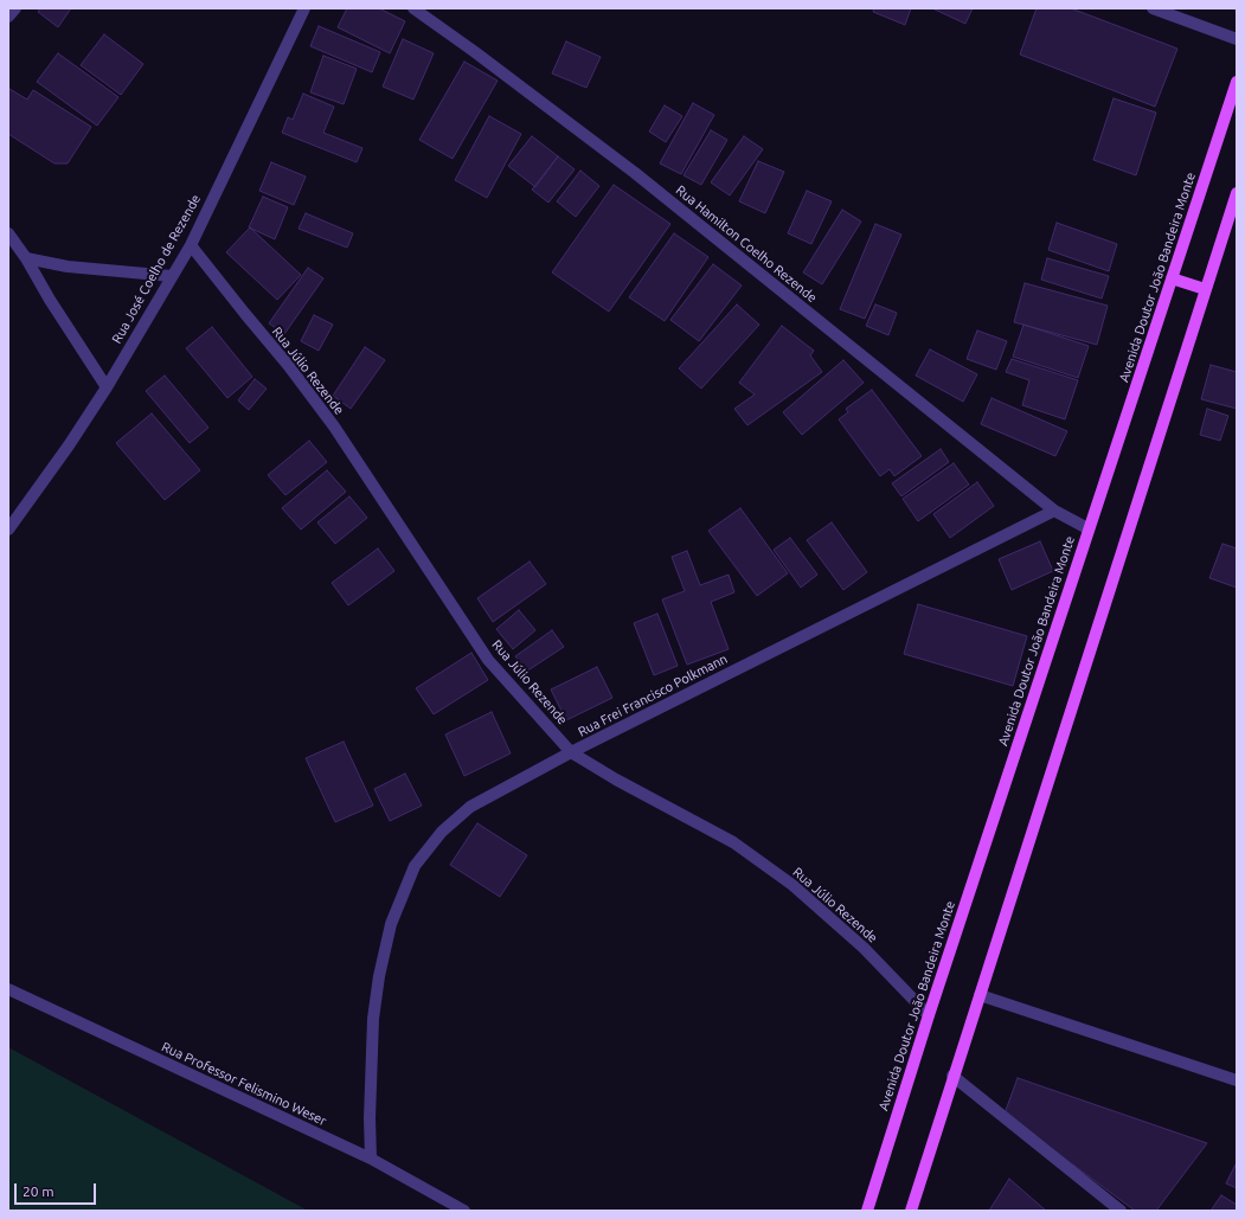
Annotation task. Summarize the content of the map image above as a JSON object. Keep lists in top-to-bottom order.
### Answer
{
  "streets": {
    "main road": ["Avenida Doutor João Bandeira Monte"],
    "street": [
      "Rua Hamilton Coelho Rezende",
      "Rua José Coelho de Rezende",
      "Rua Júlio Rezende",
      "Rua Frei Francisco Polkmann",
      "Rua Professor Felismino Weser"
    ]
  },
  "crossings": [
    ["Rua Hamilton Coelho Rezende", "Rua Frei Francisco Polkmann"],
    ["Rua José Coelho de Rezende", "Rua Júlio Rezende"],
    ["Avenida Doutor João Bandeira Monte", "Rua Júlio Rezende"],
    ["Rua Júlio Rezende", "Rua Frei Francisco Polkmann"],
    ["Rua Frei Francisco Polkmann", "Rua Professor Felismino Weser"]
  ],
  "scale_bar": "20 m"
}
